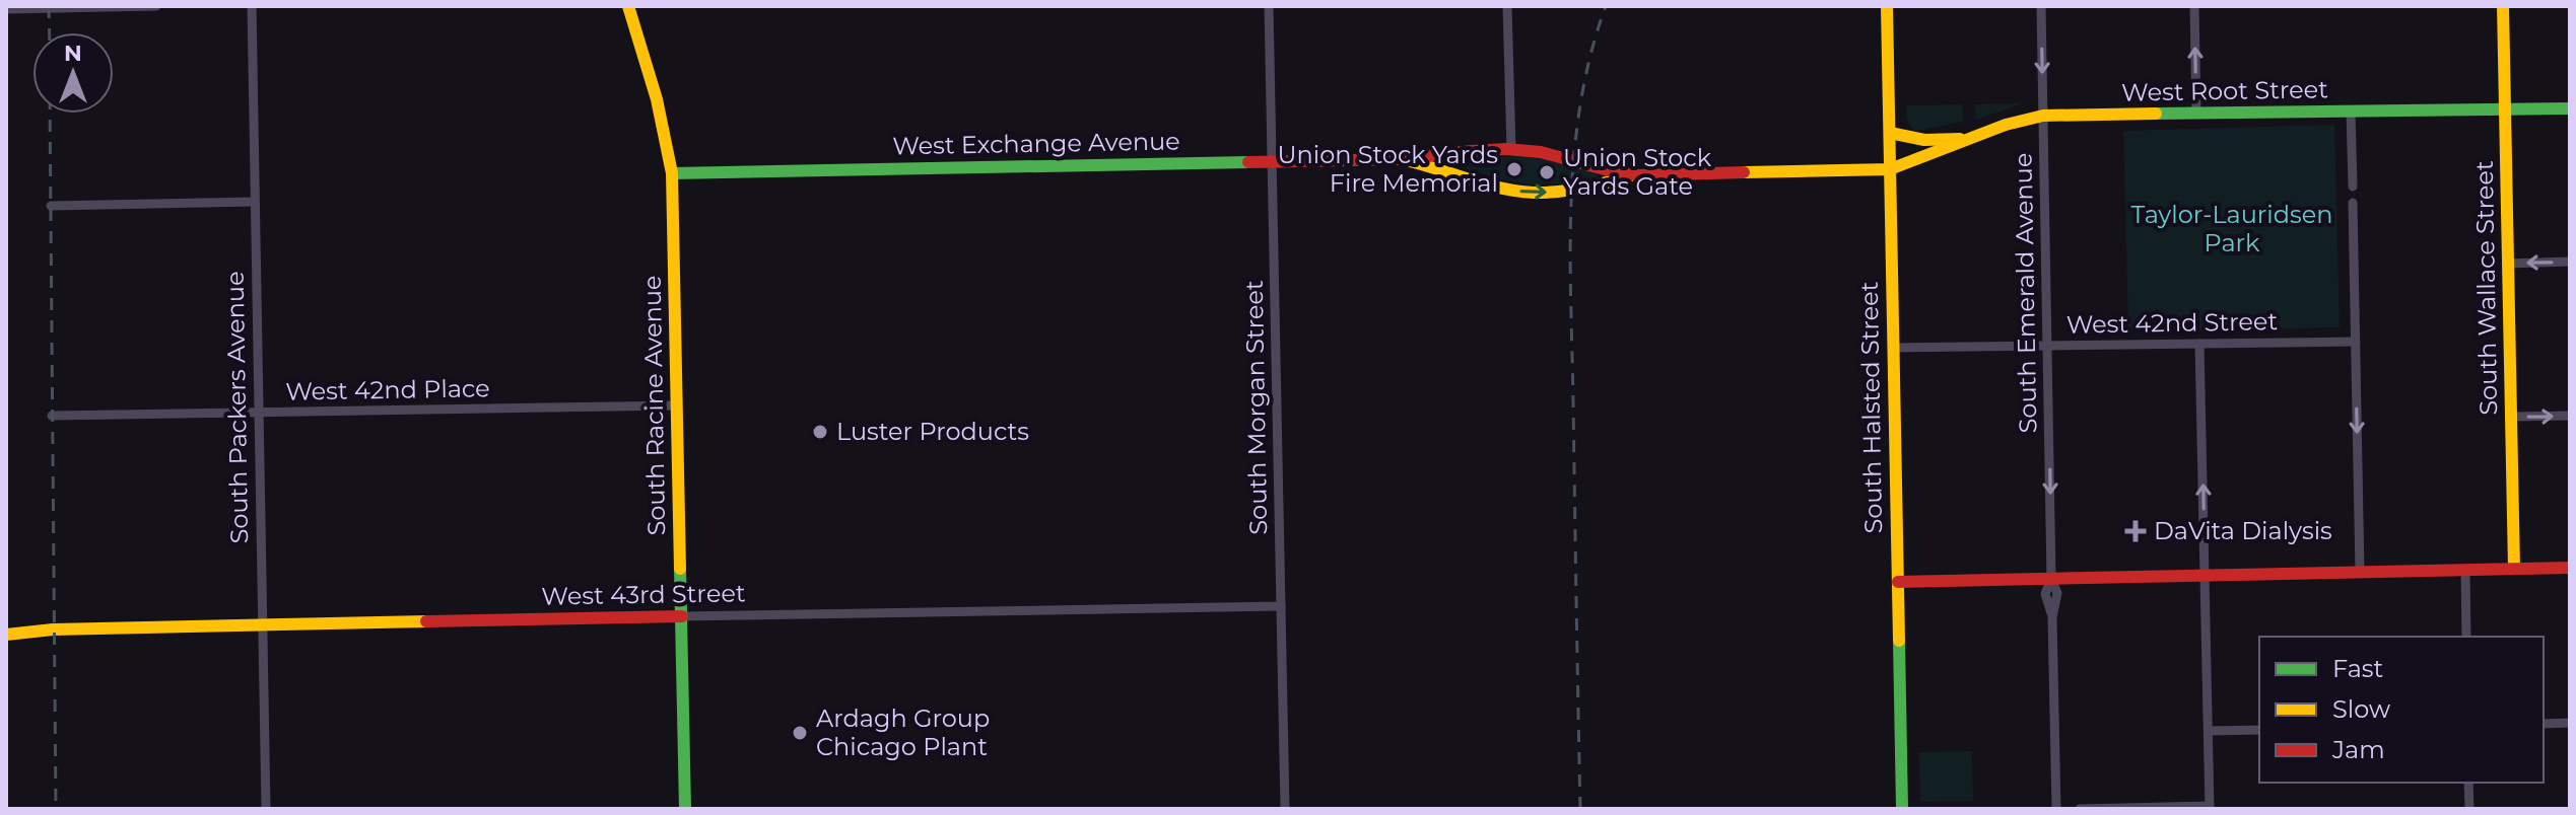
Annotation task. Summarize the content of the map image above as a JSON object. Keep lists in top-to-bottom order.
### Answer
{
  "streets": {
    "street": [
      "West Root Street",
      "West Exchange Avenue",
      "South Wallace Street",
      "South Emerald Avenue",
      "West 42nd Street",
      "West 42nd Place",
      "South Racine Avenue",
      "South Packers Avenue",
      "South Morgan Street",
      "South Halsted Street",
      "West 43rd Street"
    ]
  },
  "crossings": [
    ["West Root Street", "West Exchange Avenue"],
    ["West Root Street", "South Wallace Street"],
    ["West Root Street", "South Emerald Avenue"],
    ["West Root Street", "South Halsted Street"],
    ["West Exchange Avenue", "South Racine Avenue"],
    ["West Exchange Avenue", "South Morgan Street"],
    ["West Exchange Avenue", "South Halsted Street"],
    ["South Emerald Avenue", "West 42nd Street"],
    ["West 42nd Street", "South Halsted Street"],
    ["West 42nd Place", "South Racine Avenue"],
    ["West 42nd Place", "South Packers Avenue"],
    ["South Racine Avenue", "West 43rd Street"],
    ["South Packers Avenue", "West 43rd Street"],
    ["South Morgan Street", "West 43rd Street"]
  ],
  "one_way": ["South Emerald Avenue"],
  "parks": ["Taylor-Lauridsen Park"],
  "places": {
    "other": [
      "Union Stock Yards Fire Memorial",
      "Union Stock Yards Gate",
      "Luster Products",
      "Ardagh Group Chicago Plant"
    ],
    "health": ["DaVita Dialysis"]
  },
  "legend": ["Fast", "Slow", "Jam"],
  "north": "top"
}
